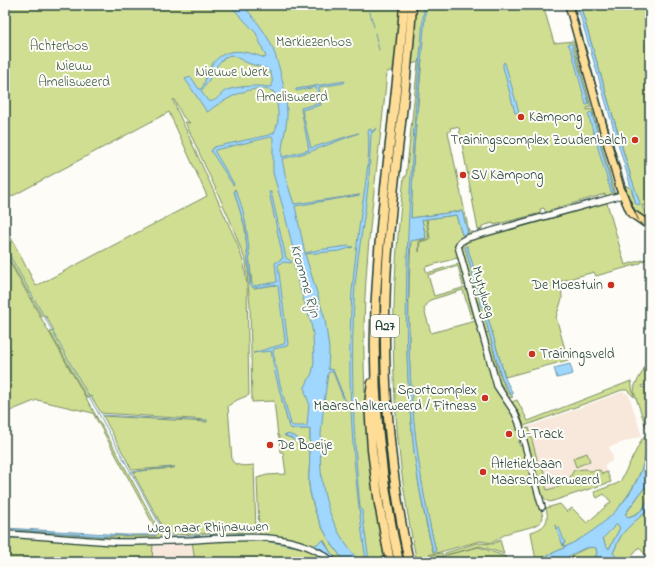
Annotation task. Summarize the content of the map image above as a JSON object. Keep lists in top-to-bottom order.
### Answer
{
  "streets": {
    "highway": ["A27"],
    "street": ["Mytylweg", "Weg naar Rhijnauwen"]
  },
  "water": ["Kromme Rijn"],
  "parks": [
    "Markiezenbos",
    "Achterbos",
    "Nieuw Amelisweerd",
    "Nieuwe Werk",
    "Amelisweerd"
  ],
  "places": [
    "Kampong",
    "Trainingscomplex Zoudenbalch",
    "SV Kampong",
    "De Moestuin",
    "Trainingsveld",
    "Sportcomplex Maarschalkerweerd / Fitness",
    "U-Track",
    "De Boeije",
    "Atletiekbaan Maarschalkerweerd"
  ]
}
